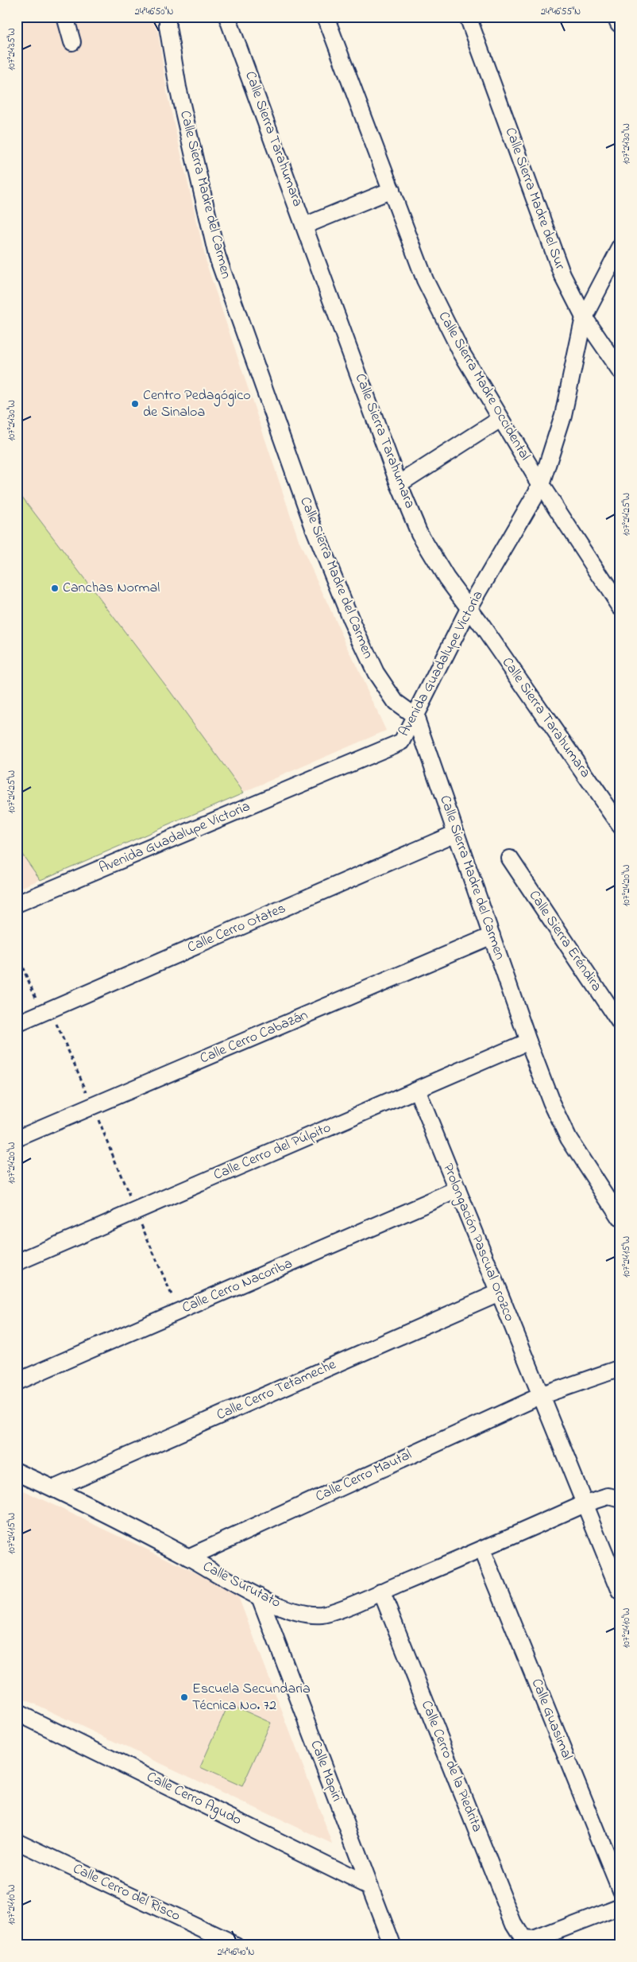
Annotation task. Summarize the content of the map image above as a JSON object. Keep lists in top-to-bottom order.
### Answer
{
  "streets": {
    "street": [
      "Calle Sierra Tarahumara",
      "Calle Sierra Madre del Carmen",
      "Calle Sierra Madre del Sur",
      "Calle Sierra Madre Occidental",
      "Avenida Guadalupe Victoria",
      "Calle Cerro Otates",
      "Calle Sierra Eréndira",
      "Calle Cerro Cabazán",
      "Calle Cerro del Púlpito",
      "Prolongación Pascual Orozco",
      "Calle Cerro Nacoriba",
      "Calle Cerro Tetameche",
      "Calle Cerro Mautal",
      "Calle Surutato",
      "Calle Guasimal",
      "Calle Cerro de la Piedrita",
      "Calle Mapiri",
      "Calle Cerro Agudo",
      "Calle Cerro del Risco"
    ]
  },
  "crossings": [
    ["Calle Sierra Tarahumara", "Avenida Guadalupe Victoria"],
    ["Calle Sierra Madre del Carmen", "Avenida Guadalupe Victoria"],
    ["Calle Sierra Madre del Carmen", "Calle Cerro Otates"],
    ["Calle Sierra Madre del Carmen", "Calle Cerro Cabazán"],
    ["Calle Sierra Madre del Carmen", "Calle Cerro del Púlpito"],
    ["Calle Sierra Madre del Sur", "Avenida Guadalupe Victoria"],
    ["Calle Sierra Madre Occidental", "Avenida Guadalupe Victoria"],
    ["Calle Cerro del Púlpito", "Prolongación Pascual Orozco"],
    ["Prolongación Pascual Orozco", "Calle Cerro Nacoriba"],
    ["Prolongación Pascual Orozco", "Calle Cerro Tetameche"],
    ["Prolongación Pascual Orozco", "Calle Cerro Mautal"],
    ["Prolongación Pascual Orozco", "Calle Surutato"],
    ["Calle Cerro Tetameche", "Calle Surutato"],
    ["Calle Cerro Mautal", "Calle Surutato"],
    ["Calle Surutato", "Calle Guasimal"],
    ["Calle Surutato", "Calle Cerro de la Piedrita"],
    ["Calle Surutato", "Calle Mapiri"],
    ["Calle Mapiri", "Calle Cerro Agudo"]
  ],
  "places": ["Centro Pedagógico de Sinaloa", "Canchas Normal", "Escuela Secundaria Técnica No. 72"],
  "coordinates": [
    "24°46'50\"N",
    "24°46'55\"N",
    "107°24'35\"W",
    "107°24'30\"W",
    "107°24'25\"W",
    "107°24'20\"W",
    "107°24'15\"W",
    "107°24'10\"W",
    "24°46'40\"N"
  ]
}
